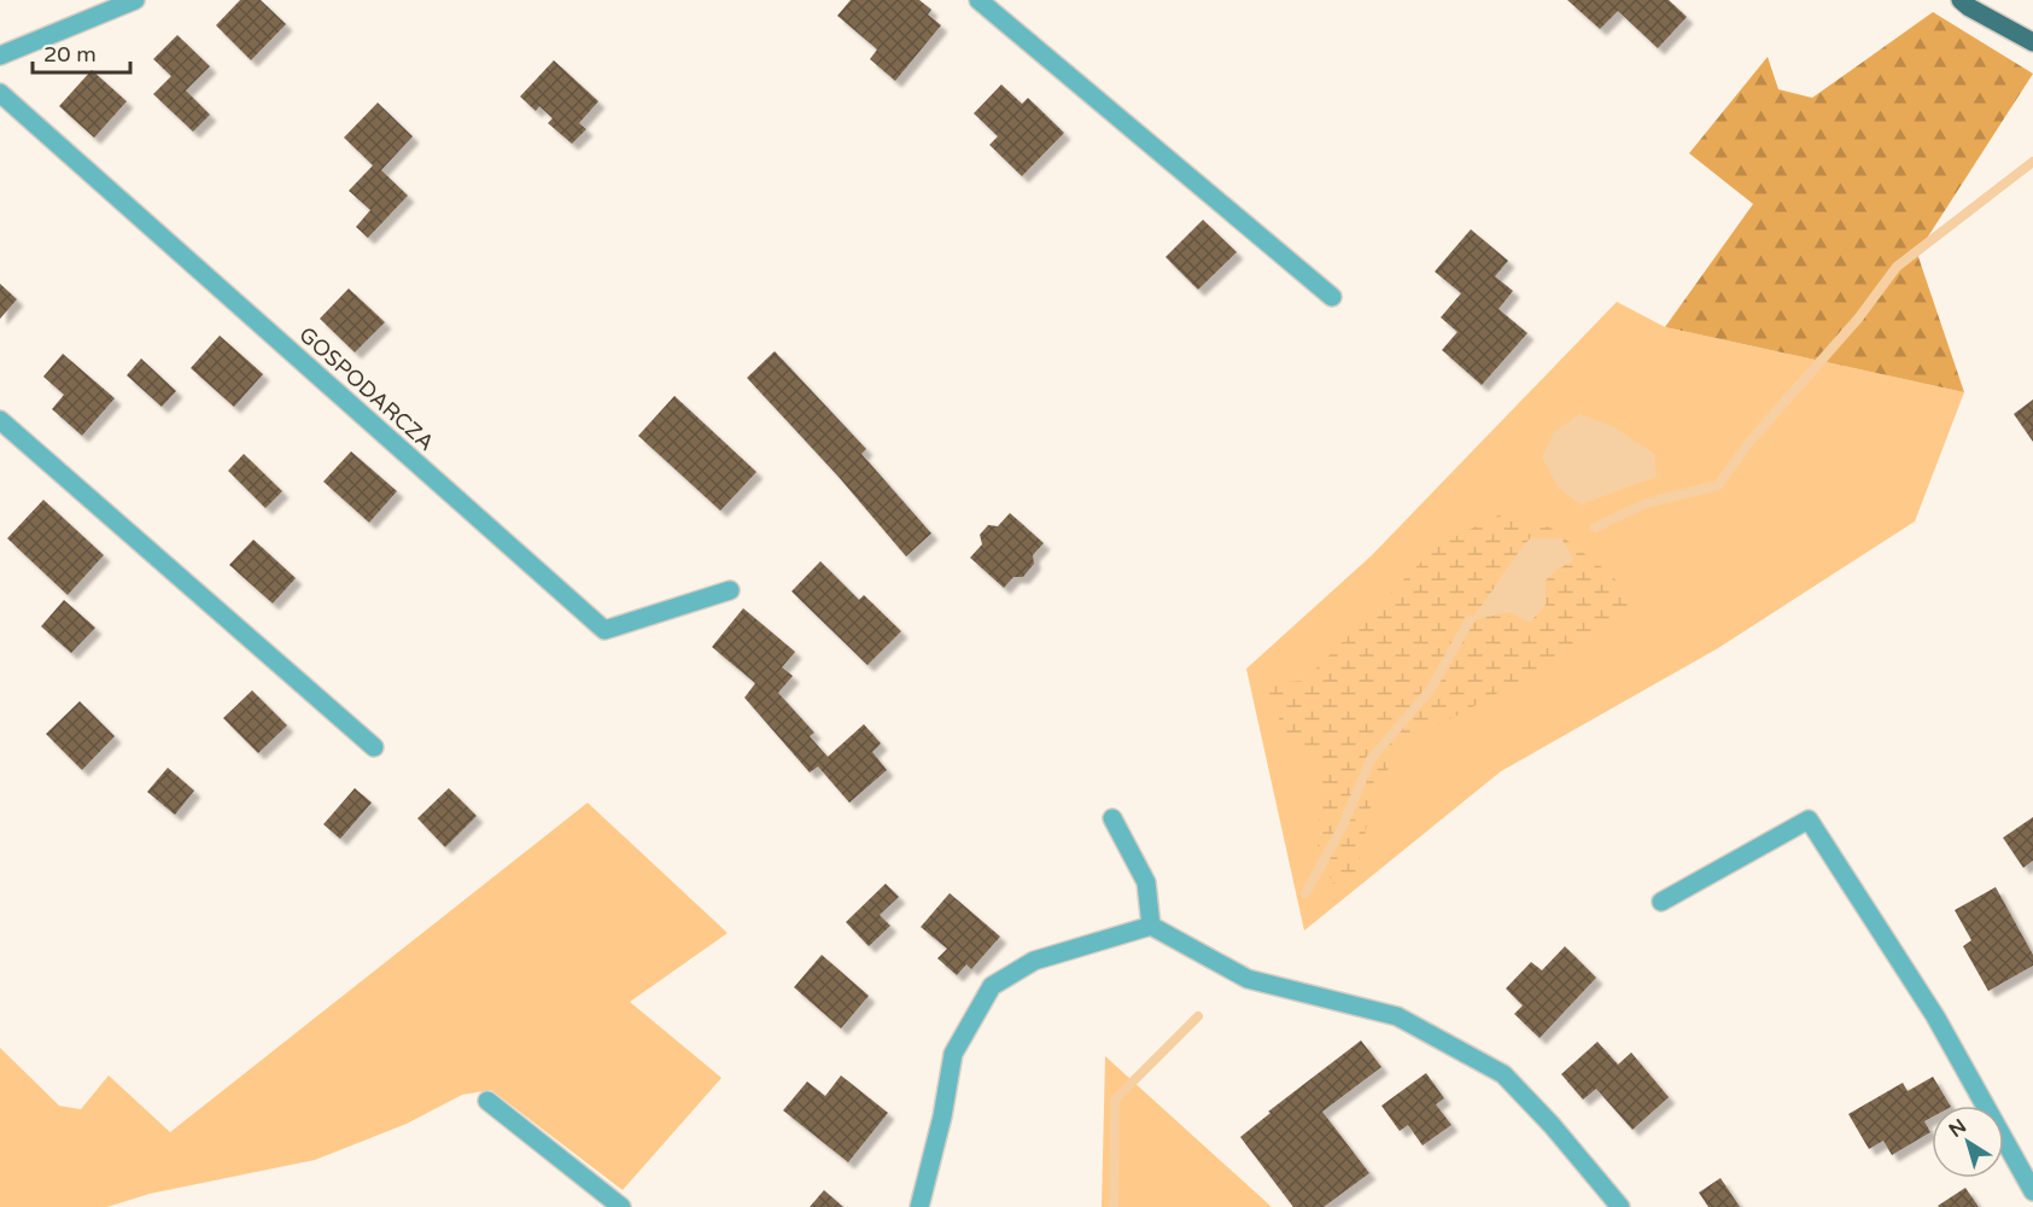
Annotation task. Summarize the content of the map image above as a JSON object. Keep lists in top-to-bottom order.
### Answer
{
  "streets": {
    "street": ["GOSPODARCZA"]
  },
  "scale_bar": "20 m",
  "north": "top left"
}
